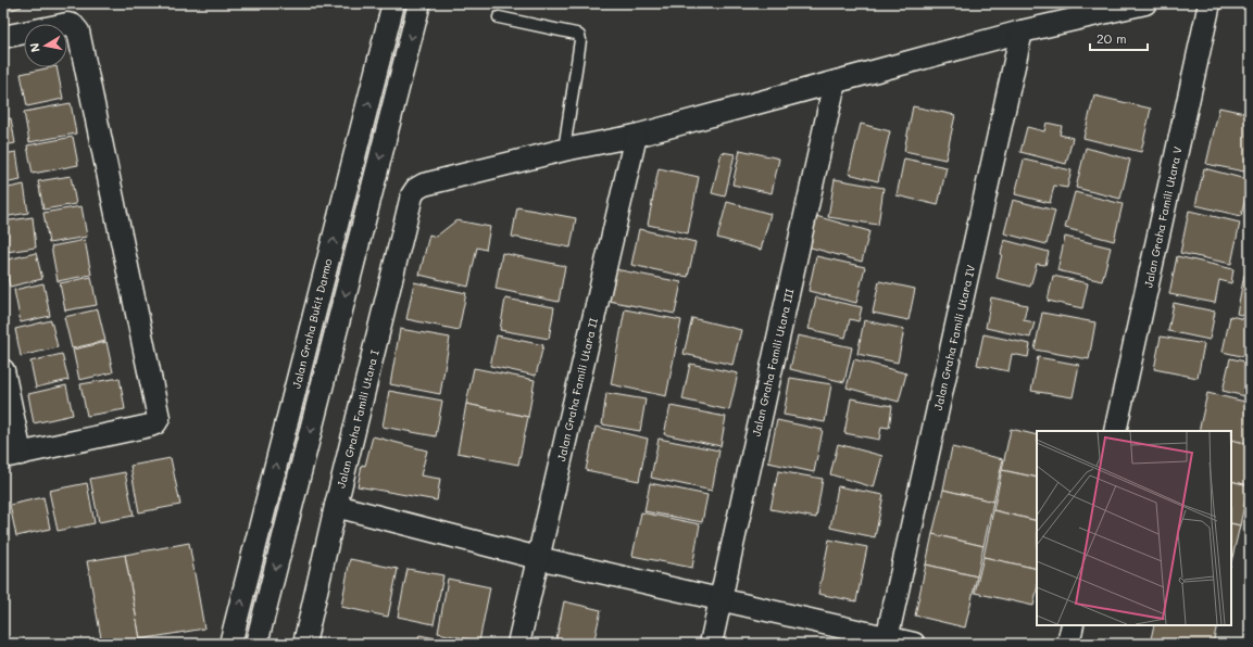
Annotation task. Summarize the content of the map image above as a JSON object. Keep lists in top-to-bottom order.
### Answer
{
  "streets": {
    "street": [
      "Jalan Graha Famili Utara V",
      "Jalan Graha Bukit Darmo",
      "Jalan Graha Famili Utara IV",
      "Jalan Graha Famili Utara III",
      "Jalan Graha Famili Utara II",
      "Jalan Graha Famili Utara I"
    ]
  },
  "scale_bar": "20 m",
  "north": "left"
}
